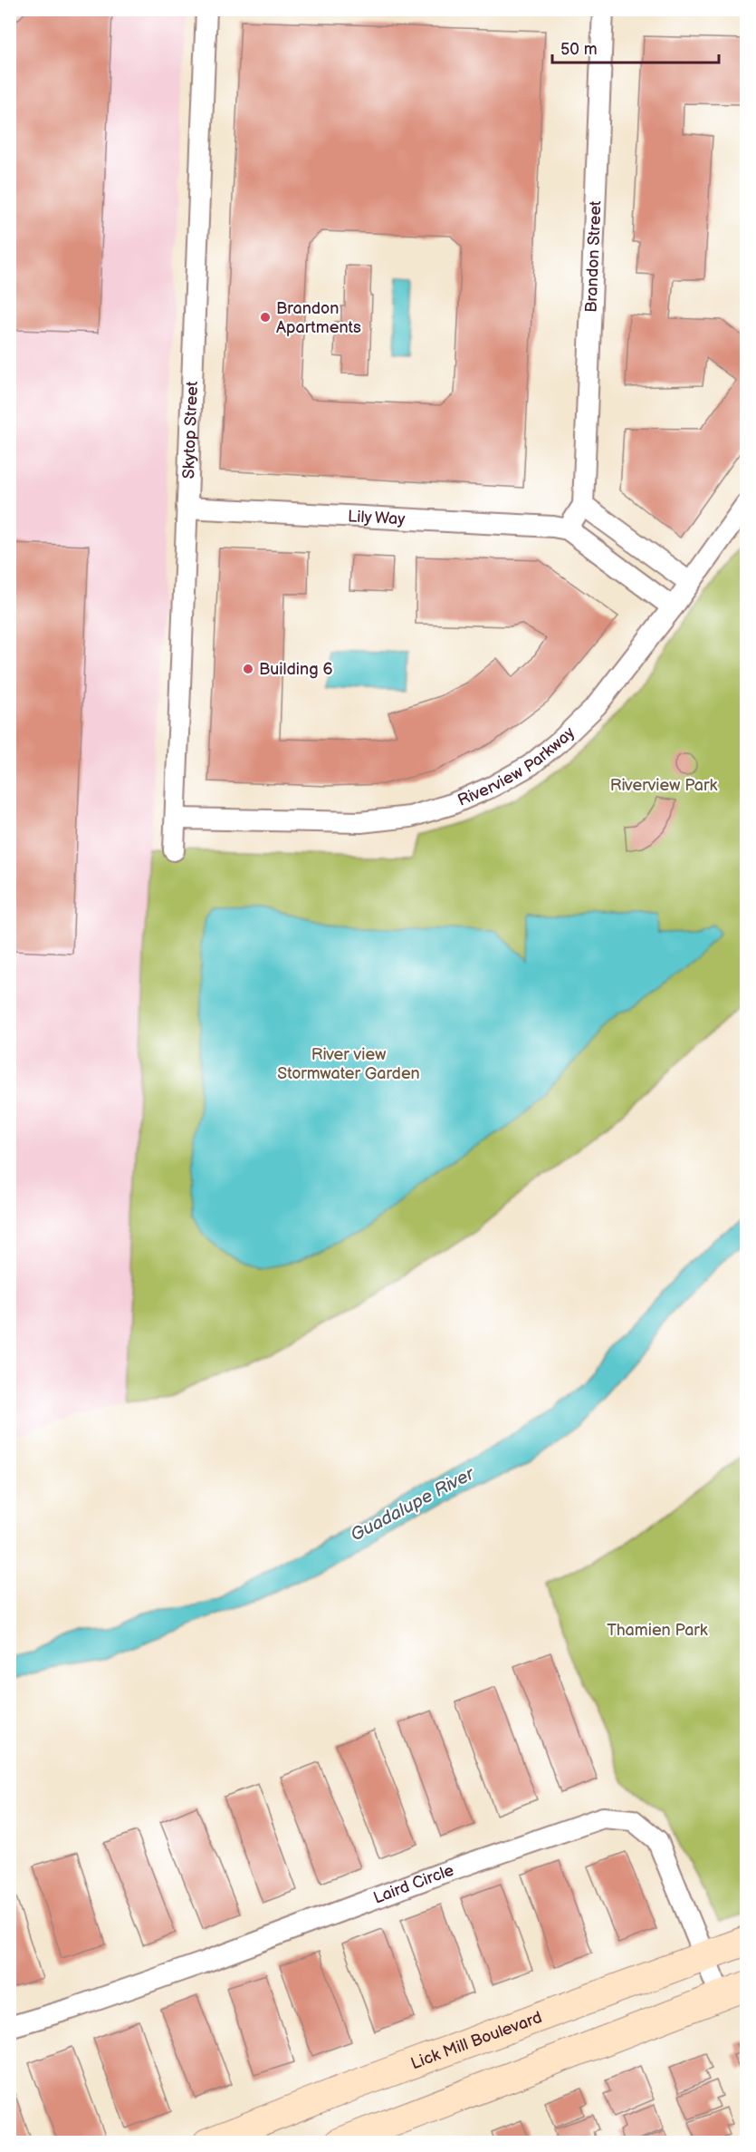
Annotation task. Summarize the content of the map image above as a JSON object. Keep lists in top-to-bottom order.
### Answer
{
  "streets": {
    "main road": ["Lick Mill Boulevard"],
    "street": [
      "Brandon Street",
      "Skytop Street",
      "Lily Way",
      "Riverview Parkway",
      "Laird Circle"
    ]
  },
  "crossings": [
    ["Skytop Street", "Lily Way"],
    ["Skytop Street", "Riverview Parkway"],
    ["Laird Circle", "Lick Mill Boulevard"]
  ],
  "water": ["Guadalupe River"],
  "parks": ["Riverview Park", "River view Stormwater Garden", "Thamien Park"],
  "places": ["Brandon Apartments", "Building 6"],
  "scale_bar": "50 m"
}
